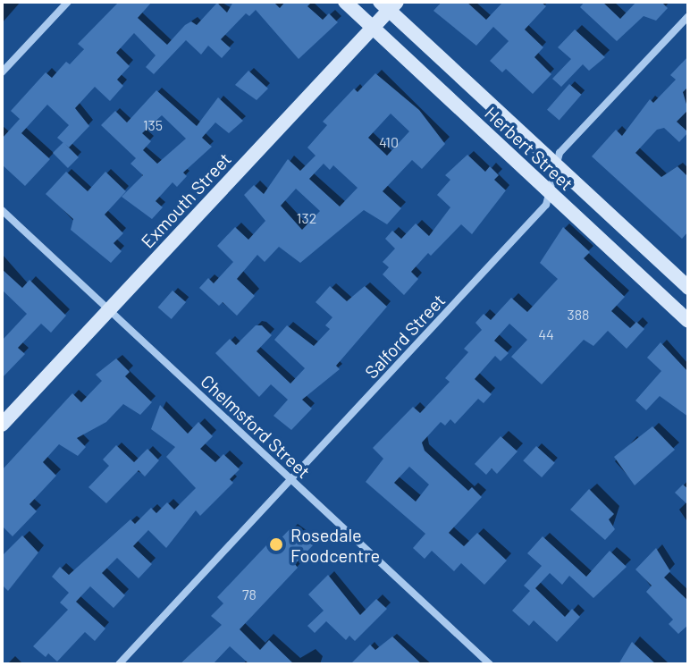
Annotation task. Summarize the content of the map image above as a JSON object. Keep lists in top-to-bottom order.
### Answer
{
  "streets": {
    "street": [
      "Herbert Street",
      "Exmouth Street",
      "Salford Street",
      "Chelmsford Street"
    ]
  },
  "crossings": [
    ["Herbert Street", "Exmouth Street"],
    ["Herbert Street", "Salford Street"],
    ["Exmouth Street", "Chelmsford Street"],
    ["Salford Street", "Chelmsford Street"]
  ],
  "places": ["Rosedale Foodcentre"],
  "house_numbers": [
    "135",
    "410",
    "132",
    "388",
    "44",
    "78"
  ]
}
